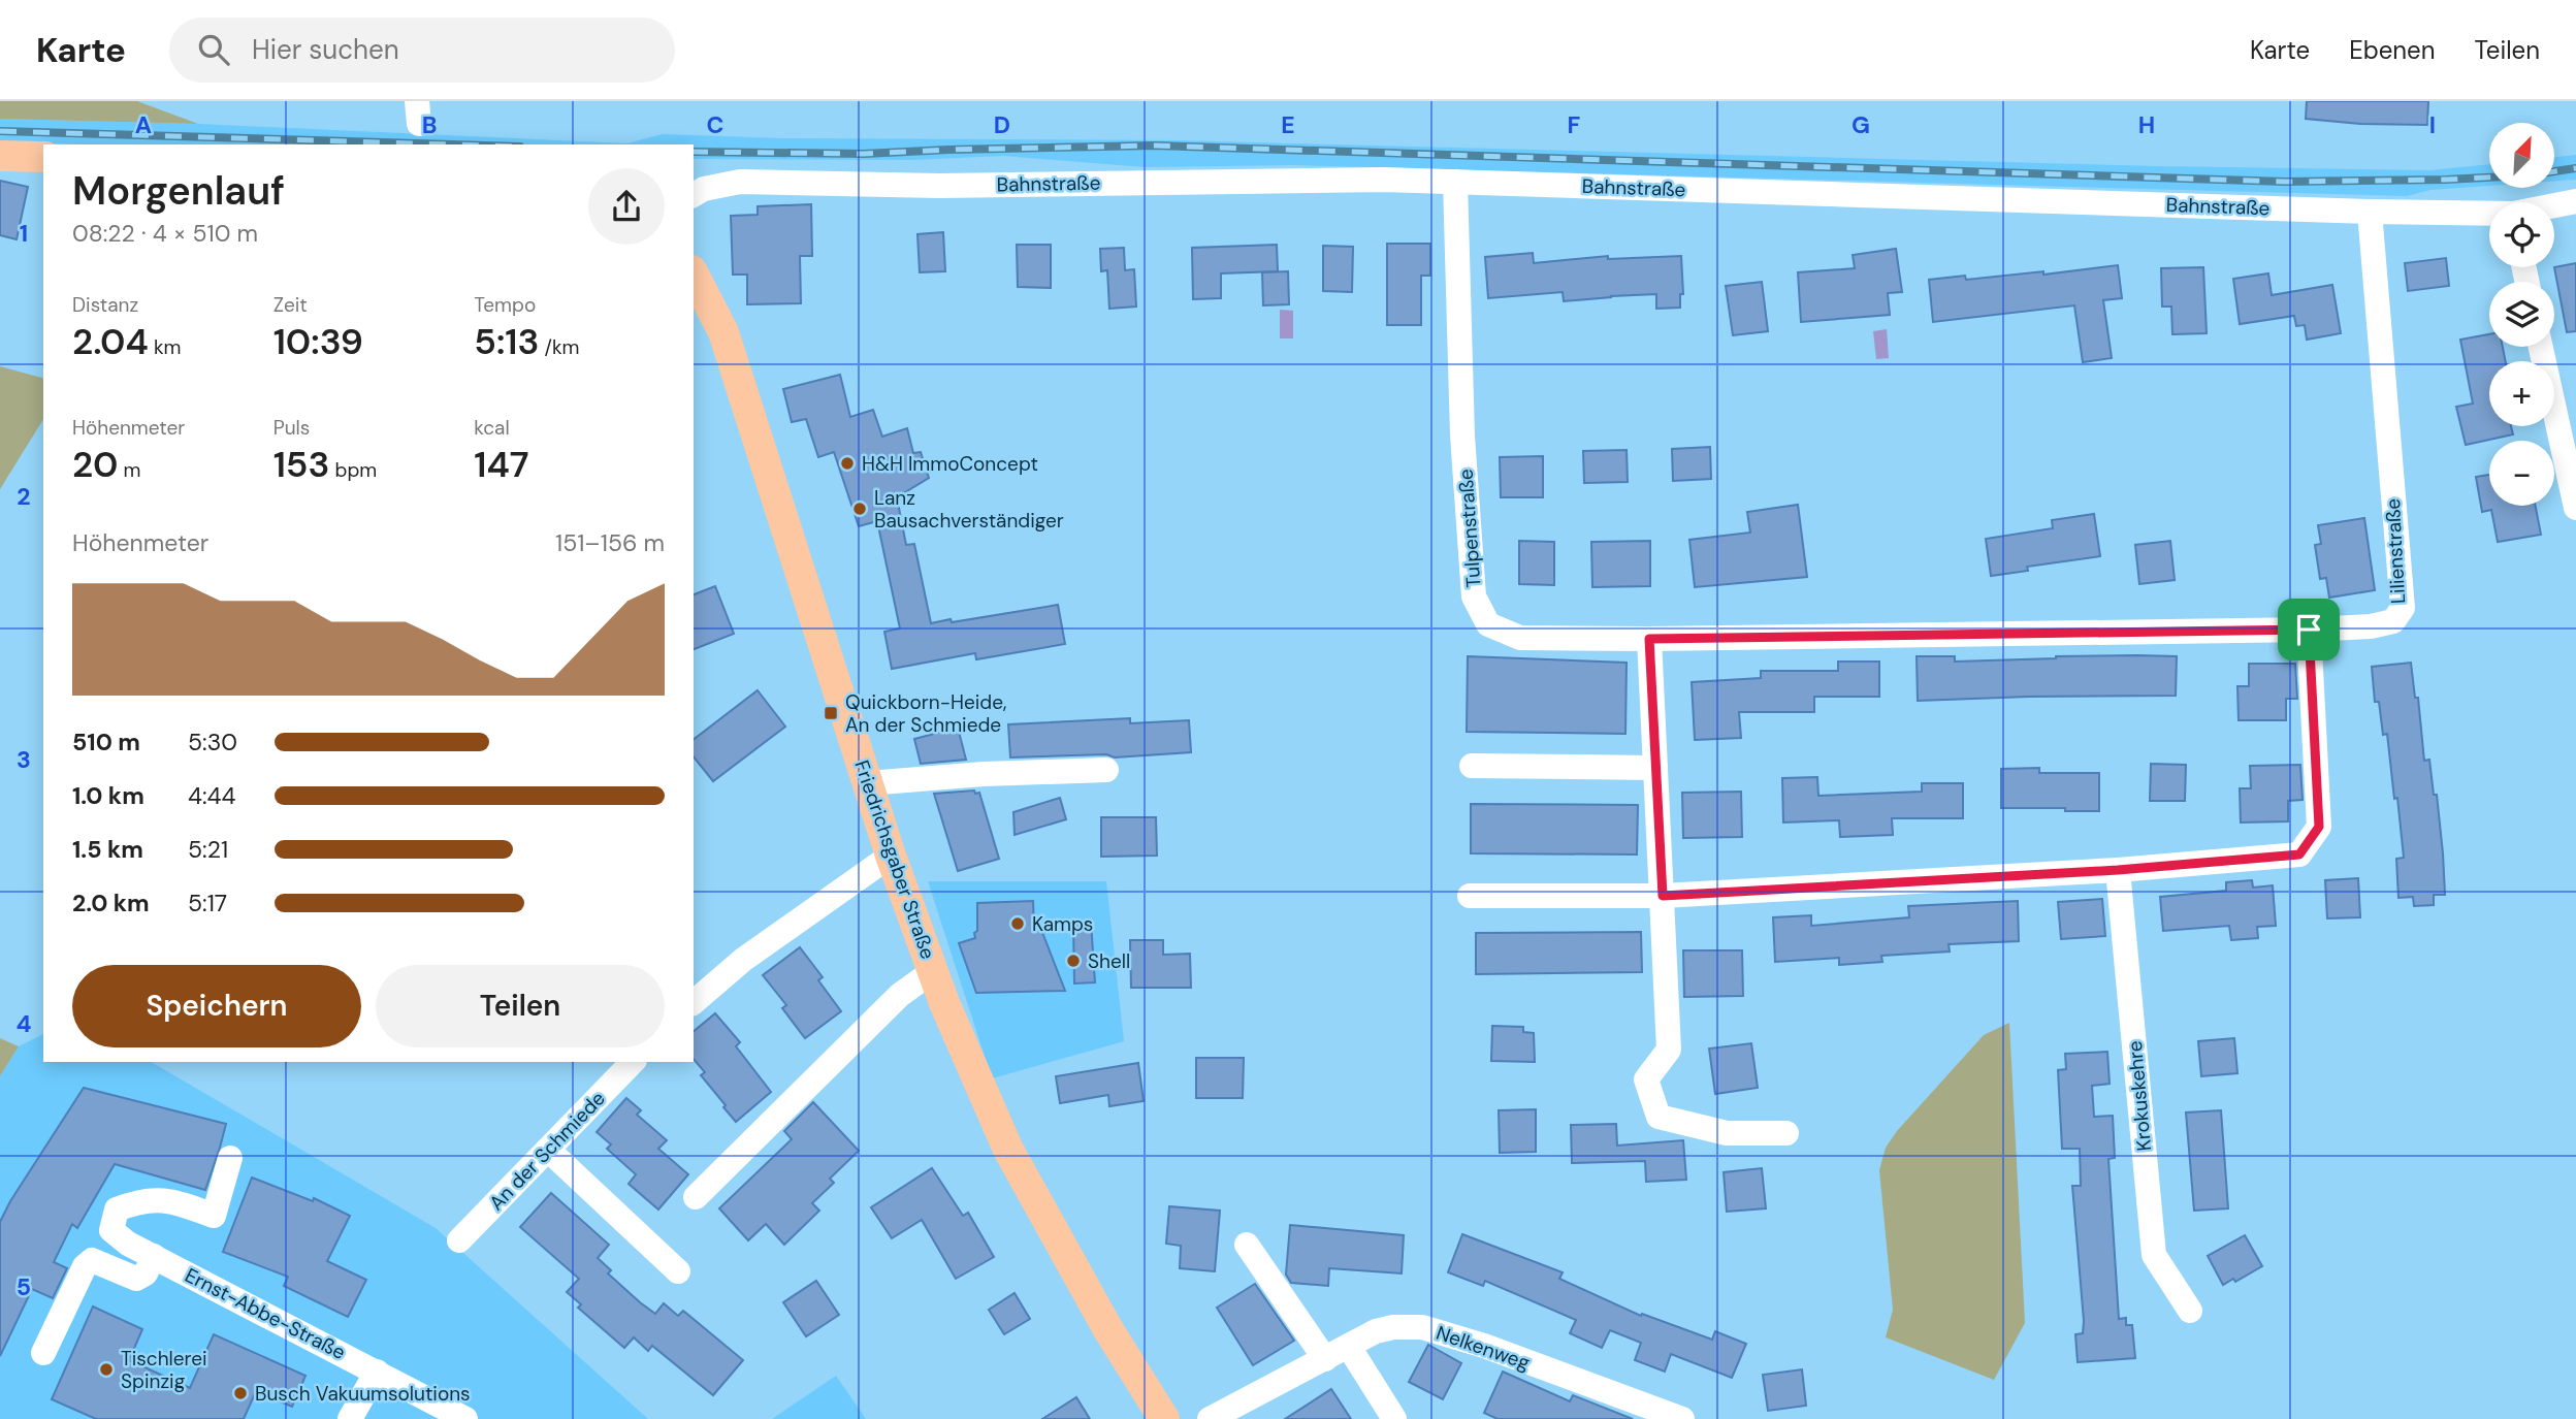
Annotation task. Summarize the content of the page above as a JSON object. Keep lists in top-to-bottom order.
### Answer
{
  "streets": {
    "main road": ["Friedrichsgaber Straße"],
    "street": [
      "Bahnstraße",
      "Tulpenstraße",
      "Lilienstraße",
      "Krokuskehre",
      "An der Schmiede",
      "Ernst-Abbe-Straße",
      "Nelkenweg"
    ]
  },
  "crossings": [
    ["Bahnstraße", "Tulpenstraße"],
    ["Bahnstraße", "Lilienstraße"],
    ["Tulpenstraße", "Lilienstraße"]
  ],
  "places": {
    "other": [
      "H&H ImmoConcept",
      "Lanz Bausachverständiger",
      "Kamps",
      "Shell",
      "Tischlerei Spinzig",
      "Busch Vakuumsolutions"
    ],
    "transit": ["Quickborn-Heide, An der Schmiede"]
  },
  "north": "top right",
  "page": {
    "header": "Karte",
    "search": "Hier suchen",
    "nav": ["Karte", "Ebenen", "Teilen"],
    "map_buttons": ["+", "−"],
    "heading": ["Morgenlauf", "08:22 · 4 × 510 m"],
    "stats": [
      ["Distanz", "2.04 km"],
      ["Zeit", "10:39"],
      ["Tempo", "5:13 /km"],
      ["Höhenmeter", "20 m"],
      ["Puls", "153 bpm"],
      ["kcal", "147"]
    ],
    "chart": ["Höhenmeter", "151–156 m"],
    "list": [
      {
        "name": "510 m",
        "note": "5:30"
      },
      {
        "name": "1.0 km",
        "note": "4:44"
      },
      {
        "name": "1.5 km",
        "note": "5:21"
      },
      {
        "name": "2.0 km",
        "note": "5:17"
      }
    ],
    "buttons": ["Speichern", "Teilen"]
  },
  "grid": {
    "columns": [
      "A",
      "B",
      "C",
      "D",
      "E",
      "F",
      "G",
      "H",
      "I"
    ],
    "rows": [
      "1",
      "2",
      "3",
      "4",
      "5"
    ]
  }
}
